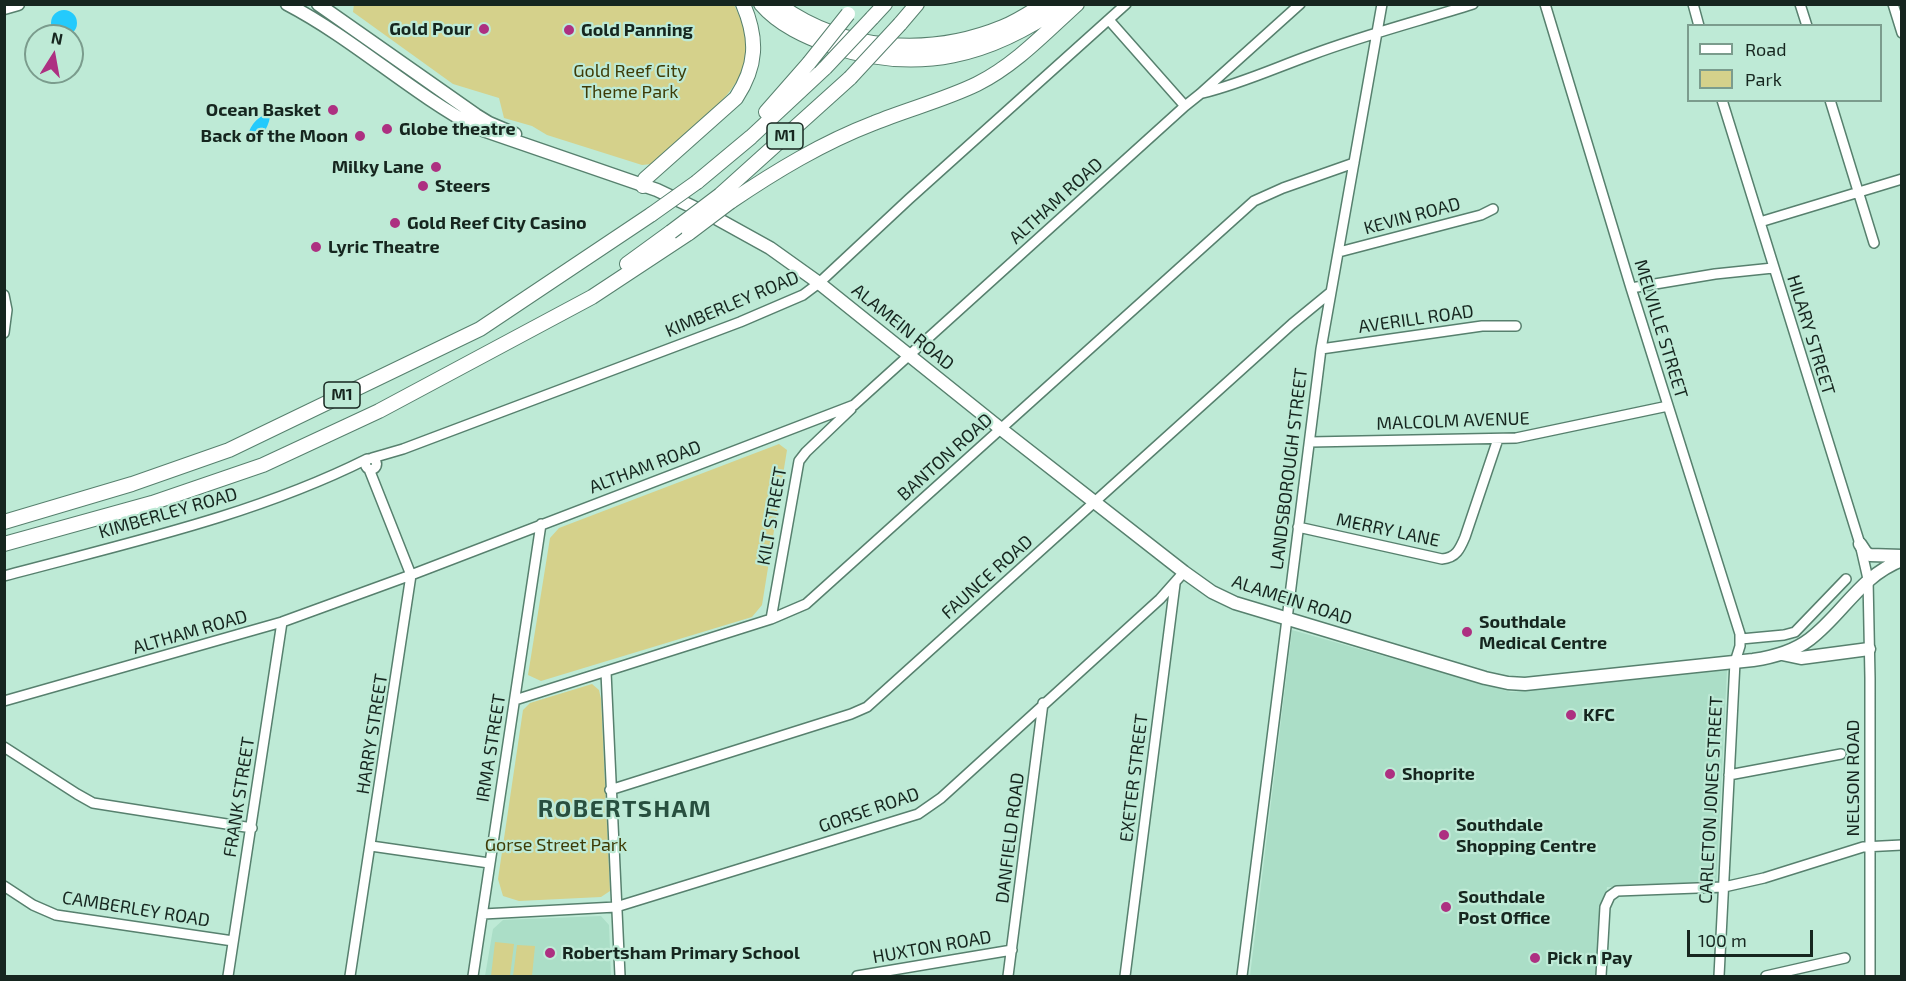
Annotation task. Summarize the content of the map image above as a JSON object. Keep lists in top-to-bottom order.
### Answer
{
  "streets": {
    "highway": ["M1"],
    "main road": ["ALAMEIN ROAD"],
    "street": [
      "ALTHAM ROAD",
      "KEVIN ROAD",
      "KIMBERLEY ROAD",
      "AVERILL ROAD",
      "MELVILLE STREET",
      "HILARY STREET",
      "MALCOLM AVENUE",
      "BANTON ROAD",
      "LANDSBOROUGH STREET",
      "KILT STREET",
      "MERRY LANE",
      "FAUNCE ROAD",
      "HARRY STREET",
      "IRMA STREET",
      "EXETER STREET",
      "NELSON ROAD",
      "FRANK STREET",
      "CARLETON JONES STREET",
      "GORSE ROAD",
      "DANFIELD ROAD",
      "CAMBERLEY ROAD",
      "HUXTON ROAD"
    ]
  },
  "crossings": [
    ["ALTHAM ROAD", "ALAMEIN ROAD"],
    ["ALTHAM ROAD", "LANDSBOROUGH STREET"],
    ["ALTHAM ROAD", "KILT STREET"],
    ["ALTHAM ROAD", "HARRY STREET"],
    ["ALTHAM ROAD", "IRMA STREET"],
    ["ALTHAM ROAD", "FRANK STREET"],
    ["KEVIN ROAD", "LANDSBOROUGH STREET"],
    ["KIMBERLEY ROAD", "ALAMEIN ROAD"],
    ["KIMBERLEY ROAD", "HARRY STREET"],
    ["AVERILL ROAD", "LANDSBOROUGH STREET"],
    ["ALAMEIN ROAD", "HILARY STREET"],
    ["ALAMEIN ROAD", "BANTON ROAD"],
    ["ALAMEIN ROAD", "LANDSBOROUGH STREET"],
    ["ALAMEIN ROAD", "FAUNCE ROAD"],
    ["ALAMEIN ROAD", "NELSON ROAD"],
    ["ALAMEIN ROAD", "CARLETON JONES STREET"],
    ["ALAMEIN ROAD", "GORSE ROAD"],
    ["MELVILLE STREET", "MALCOLM AVENUE"],
    ["HILARY STREET", "NELSON ROAD"],
    ["MALCOLM AVENUE", "LANDSBOROUGH STREET"],
    ["MALCOLM AVENUE", "MERRY LANE"],
    ["BANTON ROAD", "LANDSBOROUGH STREET"],
    ["BANTON ROAD", "KILT STREET"],
    ["BANTON ROAD", "IRMA STREET"],
    ["LANDSBOROUGH STREET", "MERRY LANE"],
    ["LANDSBOROUGH STREET", "FAUNCE ROAD"],
    ["IRMA STREET", "GORSE ROAD"],
    ["EXETER STREET", "GORSE ROAD"],
    ["FRANK STREET", "CAMBERLEY ROAD"],
    ["GORSE ROAD", "DANFIELD ROAD"],
    ["DANFIELD ROAD", "HUXTON ROAD"]
  ],
  "districts": ["ROBERTSHAM"],
  "parks": ["Gold Reef City Theme Park", "Gorse Street Park"],
  "places": [
    "Gold Pour",
    "Gold Panning",
    "Ocean Basket",
    "Globe theatre",
    "Back of the Moon",
    "Milky Lane",
    "Steers",
    "Gold Reef City Casino",
    "Lyric Theatre",
    "Southdale Medical Centre",
    "KFC",
    "Shoprite",
    "Southdale Shopping Centre",
    "Southdale Post Office",
    "Robertsham Primary School",
    "Pick n Pay"
  ],
  "legend": ["Road", "Park"],
  "scale_bar": "100 m",
  "north": "top"
}
